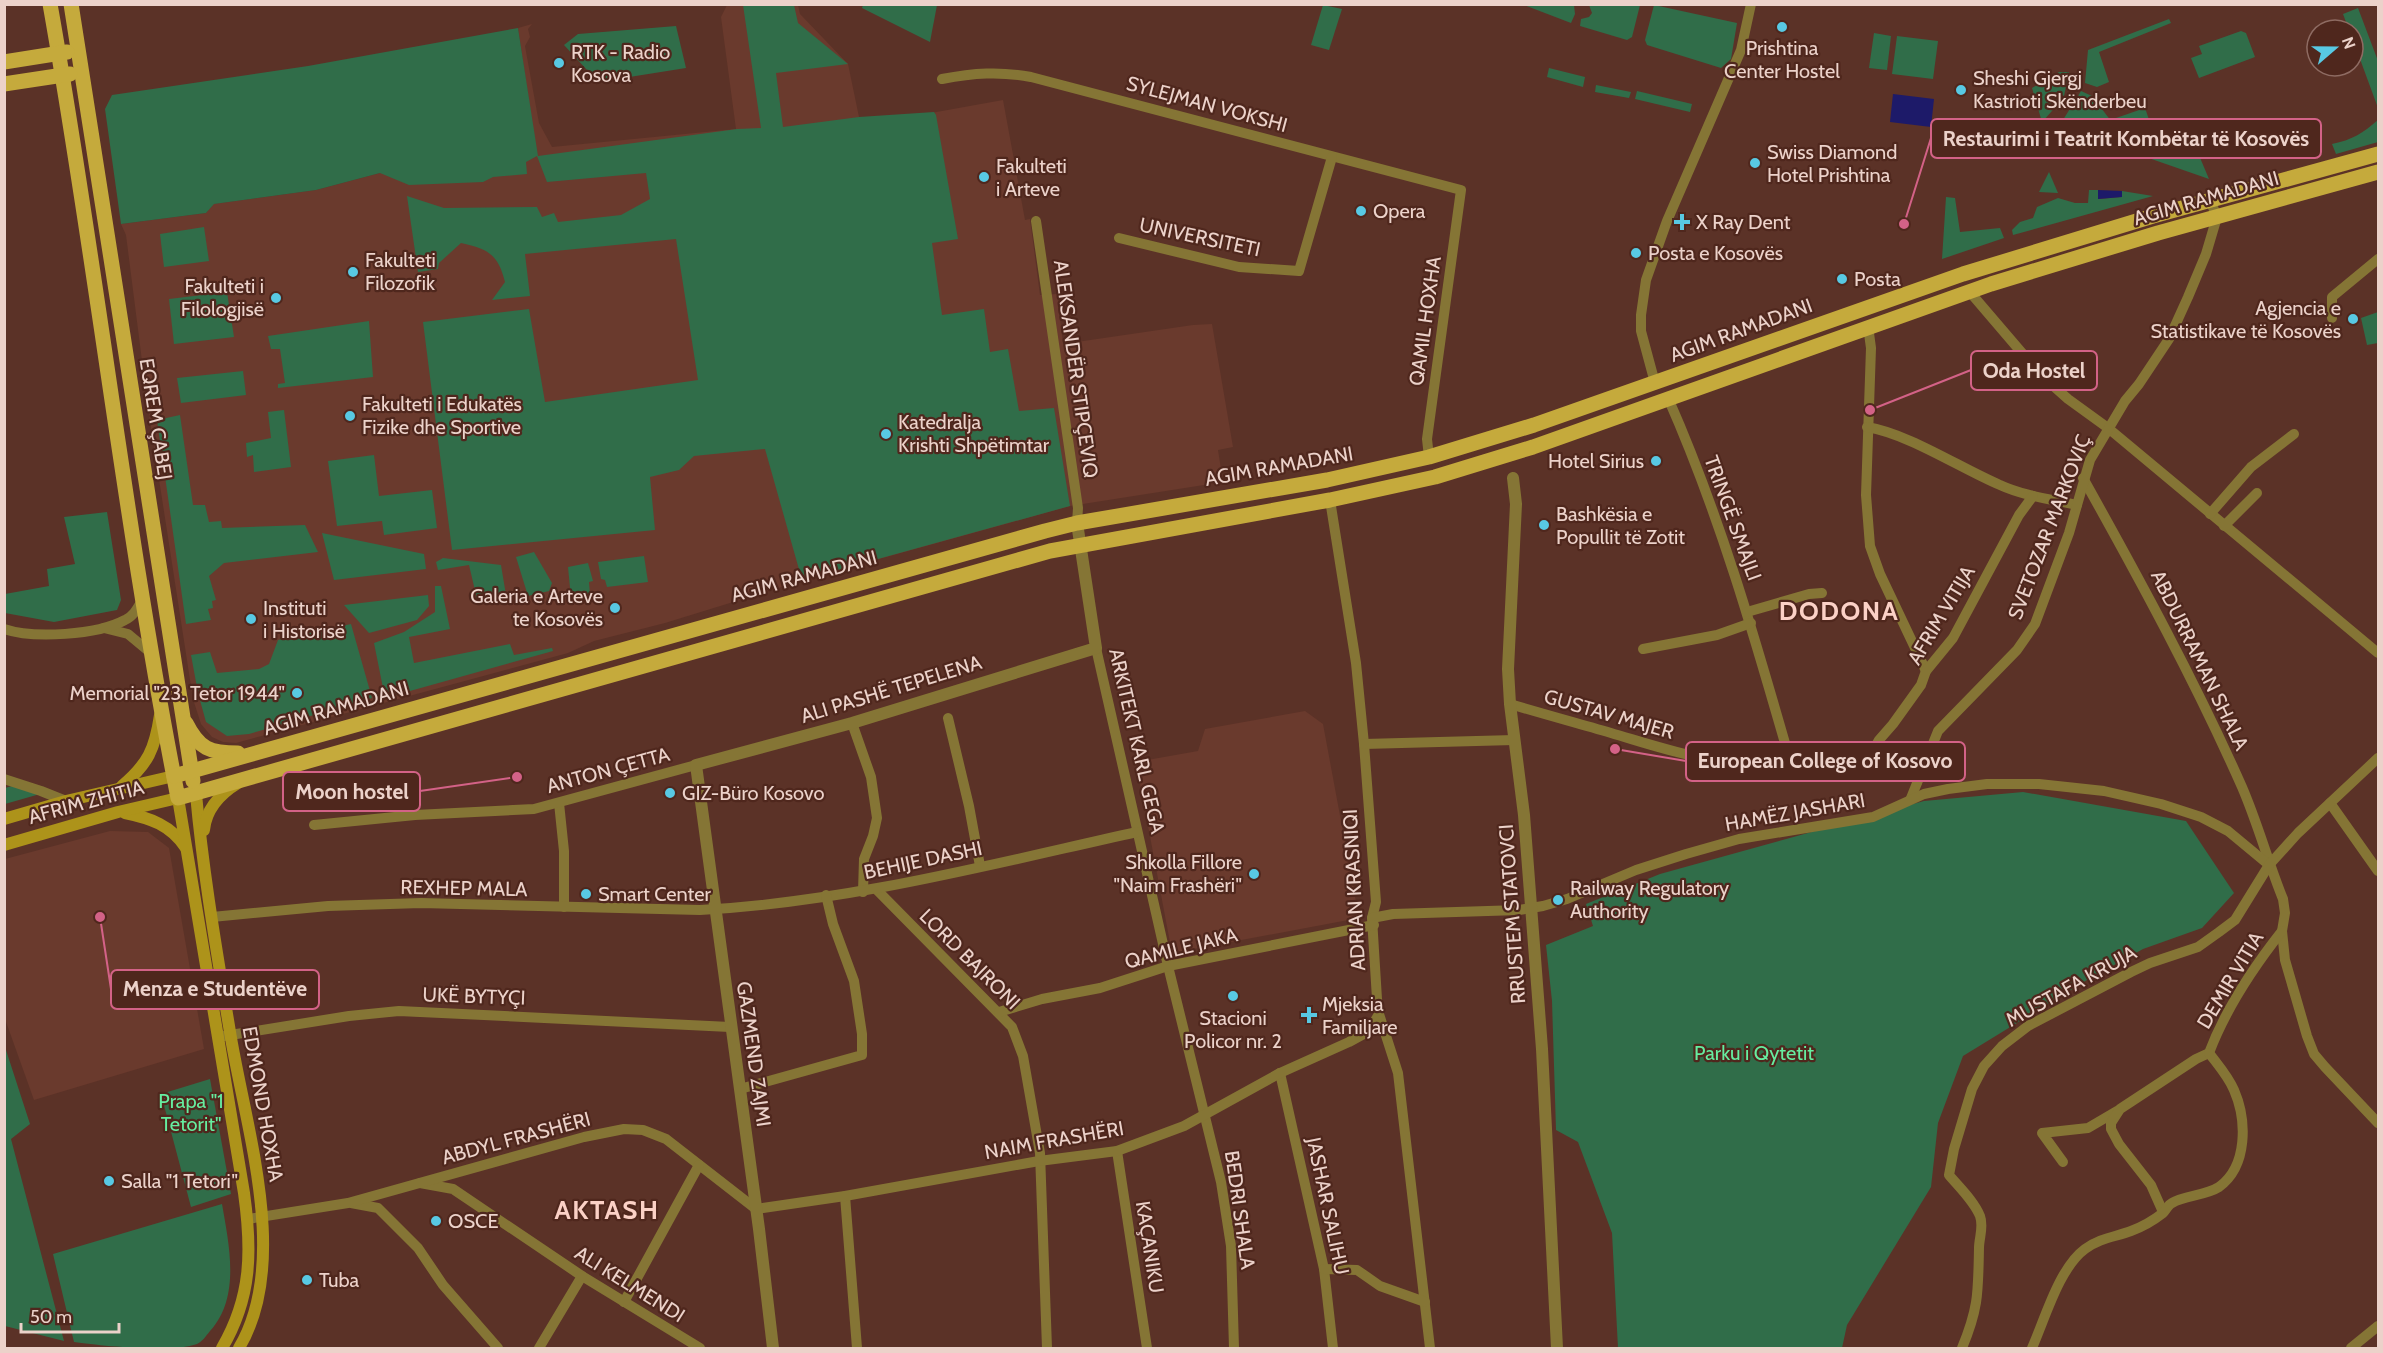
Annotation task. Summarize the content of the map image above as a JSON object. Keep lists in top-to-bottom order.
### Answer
{
  "streets": {
    "main road": [
      "AGIM RAMADANI",
      "EQREM ÇABEJ",
      "AFRIM ZHITIA",
      "EDMOND HOXHA"
    ],
    "street": [
      "SYLEJMAN VOKSHI",
      "UNIVERSITETI",
      "QAMIL HOXHA",
      "ALEKSANDËR STIPÇEVIQ",
      "TRINGË SMAJLI",
      "SVETOZAR MARKOVIÇ",
      "AFRIM VITIJA",
      "ABDURRAMAN SHALA",
      "ALI PASHË TEPELENA",
      "GUSTAV MAJER",
      "ARKITEKT KARL GEGA",
      "ANTON ÇETTA",
      "HAMËZ JASHARI",
      "BEHIJE DASHI",
      "REXHEP MALA",
      "ADRIAN KRASNIQI",
      "RRUSTEM STATOVCI",
      "QAMILE JAKA",
      "LORD BAJRONI",
      "DEMIR VITIA",
      "MUSTAFA KRUJA",
      "UKË BYTYÇI",
      "GAZMEND ZAJMI",
      "ABDYL FRASHËRI",
      "NAIM FRASHËRI",
      "JASHAR SALIHU",
      "BEDRI SHALA",
      "KAÇANIKU",
      "ALI KELMENDI"
    ]
  },
  "crossings": [
    ["SYLEJMAN VOKSHI", "UNIVERSITETI"],
    ["SYLEJMAN VOKSHI", "QAMIL HOXHA"],
    ["AGIM RAMADANI", "QAMIL HOXHA"],
    ["AGIM RAMADANI", "ALEKSANDËR STIPÇEVIQ"],
    ["AGIM RAMADANI", "EQREM ÇABEJ"],
    ["AGIM RAMADANI", "TRINGË SMAJLI"],
    ["AGIM RAMADANI", "SVETOZAR MARKOVIÇ"],
    ["AGIM RAMADANI", "ARKITEKT KARL GEGA"],
    ["AGIM RAMADANI", "AFRIM ZHITIA"],
    ["AGIM RAMADANI", "ADRIAN KRASNIQI"],
    ["AGIM RAMADANI", "EDMOND HOXHA"],
    ["ALEKSANDËR STIPÇEVIQ", "ARKITEKT KARL GEGA"],
    ["EQREM ÇABEJ", "EDMOND HOXHA"],
    ["TRINGË SMAJLI", "GUSTAV MAJER"],
    ["SVETOZAR MARKOVIÇ", "ABDURRAMAN SHALA"],
    ["SVETOZAR MARKOVIÇ", "GUSTAV MAJER"],
    ["AFRIM VITIJA", "GUSTAV MAJER"],
    ["ABDURRAMAN SHALA", "HAMËZ JASHARI"],
    ["ABDURRAMAN SHALA", "MUSTAFA KRUJA"],
    ["ALI PASHË TEPELENA", "ARKITEKT KARL GEGA"],
    ["ALI PASHË TEPELENA", "ANTON ÇETTA"],
    ["ALI PASHË TEPELENA", "GAZMEND ZAJMI"],
    ["GUSTAV MAJER", "RRUSTEM STATOVCI"],
    ["ARKITEKT KARL GEGA", "BEHIJE DASHI"],
    ["ARKITEKT KARL GEGA", "QAMILE JAKA"],
    ["ARKITEKT KARL GEGA", "NAIM FRASHËRI"],
    ["ARKITEKT KARL GEGA", "BEDRI SHALA"],
    ["ANTON ÇETTA", "GAZMEND ZAJMI"],
    ["AFRIM ZHITIA", "EDMOND HOXHA"],
    ["HAMËZ JASHARI", "ADRIAN KRASNIQI"],
    ["HAMËZ JASHARI", "RRUSTEM STATOVCI"],
    ["HAMËZ JASHARI", "QAMILE JAKA"],
    ["HAMËZ JASHARI", "MUSTAFA KRUJA"],
    ["BEHIJE DASHI", "REXHEP MALA"],
    ["BEHIJE DASHI", "LORD BAJRONI"],
    ["BEHIJE DASHI", "GAZMEND ZAJMI"],
    ["REXHEP MALA", "GAZMEND ZAJMI"],
    ["REXHEP MALA", "EDMOND HOXHA"],
    ["ADRIAN KRASNIQI", "QAMILE JAKA"],
    ["ADRIAN KRASNIQI", "NAIM FRASHËRI"],
    ["QAMILE JAKA", "LORD BAJRONI"],
    ["LORD BAJRONI", "NAIM FRASHËRI"],
    ["UKË BYTYÇI", "GAZMEND ZAJMI"],
    ["UKË BYTYÇI", "EDMOND HOXHA"],
    ["GAZMEND ZAJMI", "ABDYL FRASHËRI"],
    ["GAZMEND ZAJMI", "NAIM FRASHËRI"],
    ["EDMOND HOXHA", "ABDYL FRASHËRI"],
    ["ABDYL FRASHËRI", "NAIM FRASHËRI"],
    ["ABDYL FRASHËRI", "ALI KELMENDI"],
    ["NAIM FRASHËRI", "JASHAR SALIHU"],
    ["NAIM FRASHËRI", "BEDRI SHALA"],
    ["NAIM FRASHËRI", "KAÇANIKU"]
  ],
  "districts": ["DODONA", "AKTASH"],
  "parks": ["Parku i Qytetit", "Prapa \"1 Tetorit\""],
  "places": {
    "other": [
      "Prishtina Center Hostel",
      "RTK - Radio Kosova",
      "Sheshi Gjergj Kastrioti Skënderbeu",
      "Swiss Diamond Hotel Prishtina",
      "Fakulteti i Arteve",
      "Opera",
      "Restaurimi i Teatrit Kombëtar të Kosovës",
      "Posta e Kosovës",
      "Fakulteti Filozofik",
      "Posta",
      "Fakulteti i Filologjisë",
      "Agjencia e Statistikave të Kosovës",
      "Oda Hostel",
      "Fakulteti i Edukatës Fizike dhe Sportive",
      "Katedralja Krishti Shpëtimtar",
      "Hotel Sirius",
      "Bashkësia e Popullit të Zotit",
      "Galeria e Arteve te Kosovës",
      "Instituti i Historisë",
      "Memorial \"23. Tetor 1944\"",
      "European College of Kosovo",
      "Moon hostel",
      "GIZ-Büro Kosovo",
      "Shkolla Fillore \"Naim Frashëri\"",
      "Smart Center",
      "Railway Regulatory Authority",
      "Menza e Studentëve",
      "Stacioni Policor nr. 2",
      "Salla \"1 Tetori\"",
      "OSCE",
      "Tuba"
    ],
    "health": ["X Ray Dent", "Mjeksia Familjare"]
  },
  "scale_bar": "50 m",
  "north": "right"
}
